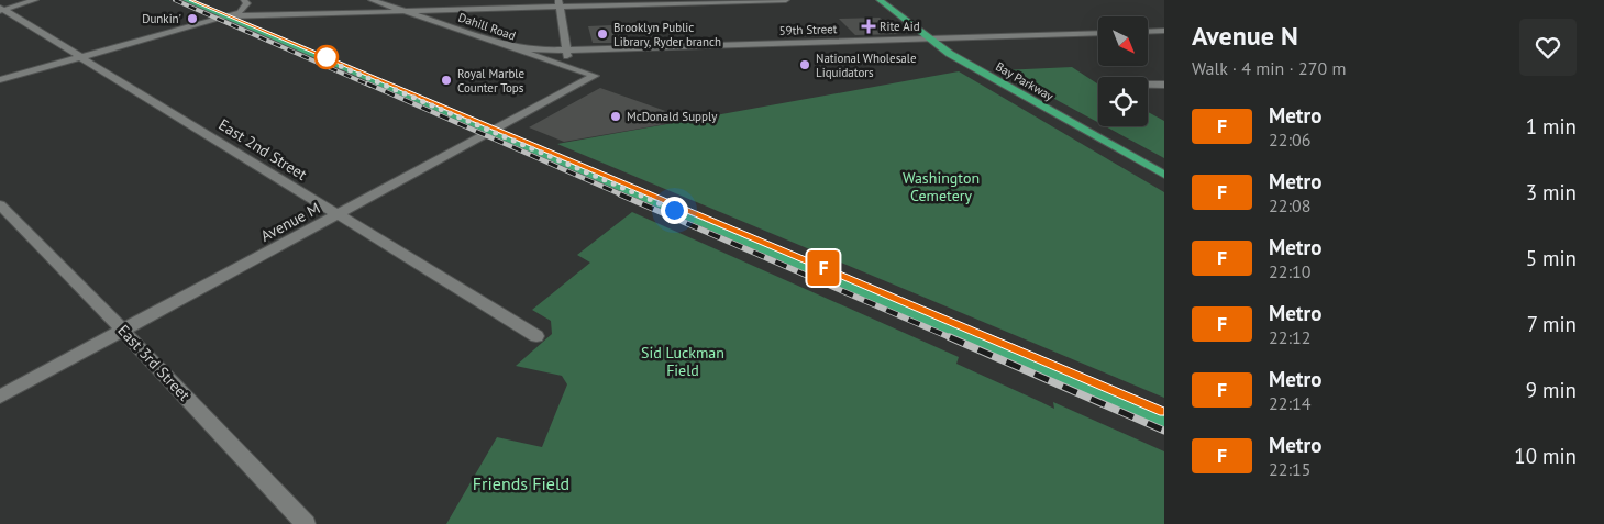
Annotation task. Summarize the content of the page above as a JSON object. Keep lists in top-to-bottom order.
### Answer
{
  "streets": {
    "main road": ["Bay Parkway"],
    "street": [
      "Dahill Road",
      "59th Street",
      "East 2nd Street",
      "Avenue M",
      "East 3rd Street"
    ]
  },
  "crossings": [
    ["Dahill Road", "59th Street"],
    ["Dahill Road", "Avenue M"],
    ["59th Street", "Bay Parkway"],
    ["East 2nd Street", "Avenue M"],
    ["Avenue M", "East 3rd Street"]
  ],
  "parks": ["Washington Cemetery", "Sid Luckman Field", "Friends Field"],
  "places": {
    "other": [
      "Dunkin'",
      "Brooklyn Public Library, Ryder branch",
      "National Wholesale Liquidators",
      "Royal Marble Counter Tops",
      "McDonald Supply"
    ],
    "health": ["Rite Aid"]
  },
  "lines": ["metro line F"],
  "north": "bottom right",
  "page": {
    "on_map": "F",
    "heading": ["Avenue N", "Walk · 4 min · 270 m"],
    "list": [
      {
        "mark": "F",
        "name": "Metro",
        "note": "22:06",
        "value": "1 min"
      },
      {
        "mark": "F",
        "name": "Metro",
        "note": "22:08",
        "value": "3 min"
      },
      {
        "mark": "F",
        "name": "Metro",
        "note": "22:10",
        "value": "5 min"
      },
      {
        "mark": "F",
        "name": "Metro",
        "note": "22:12",
        "value": "7 min"
      },
      {
        "mark": "F",
        "name": "Metro",
        "note": "22:14",
        "value": "9 min"
      },
      {
        "mark": "F",
        "name": "Metro",
        "note": "22:15",
        "value": "10 min"
      }
    ]
  }
}
